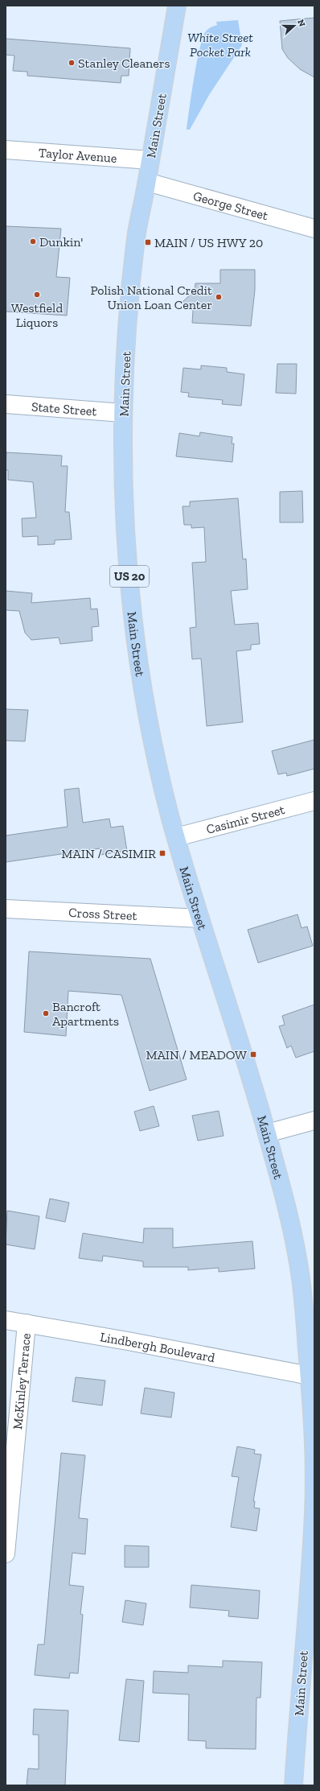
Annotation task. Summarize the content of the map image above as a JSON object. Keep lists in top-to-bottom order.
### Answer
{
  "streets": {
    "main road": ["Main Street", "US 20"],
    "street": [
      "Taylor Avenue",
      "George Street",
      "State Street",
      "Casimir Street",
      "Cross Street",
      "Lindbergh Boulevard",
      "McKinley Terrace"
    ]
  },
  "crossings": [
    ["Main Street", "Taylor Avenue"],
    ["Main Street", "George Street"],
    ["Main Street", "State Street"],
    ["Main Street", "Casimir Street"],
    ["Main Street", "Cross Street"],
    ["Main Street", "Lindbergh Boulevard"],
    ["Lindbergh Boulevard", "McKinley Terrace"]
  ],
  "parks": ["White Street Pocket Park"],
  "places": {
    "other": [
      "Stanley Cleaners",
      "Dunkin'",
      "Westfield Liquors",
      "Polish National Credit Union Loan Center",
      "Bancroft Apartments"
    ],
    "transit": ["MAIN / US HWY 20", "MAIN / CASIMIR", "MAIN / MEADOW"]
  },
  "north": "right"
}
